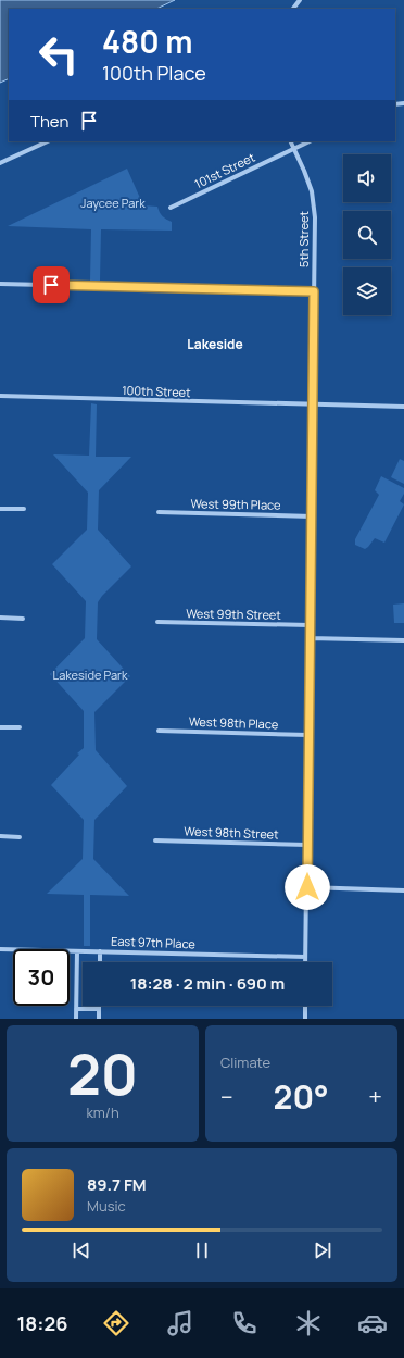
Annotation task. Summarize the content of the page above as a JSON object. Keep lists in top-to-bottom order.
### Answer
{
  "streets": {
    "street": [
      "101st Street",
      "5th Street",
      "100th Street",
      "West 99th Place",
      "West 99th Street",
      "West 98th Place",
      "West 98th Street",
      "East 97th Place"
    ]
  },
  "crossings": [
    ["101st Street", "5th Street"],
    ["5th Street", "100th Street"],
    ["5th Street", "West 99th Place"],
    ["5th Street", "West 99th Street"],
    ["5th Street", "West 98th Place"],
    ["5th Street", "West 98th Street"],
    ["5th Street", "East 97th Place"]
  ],
  "districts": ["Lakeside"],
  "parks": ["Jaycee Park", "Lakeside Park"],
  "page": {
    "turn": ["480 m", "100th Place"],
    "then": "Then",
    "limit": "30",
    "trip": "18:28 · 2 min · 690 m",
    "tile": [
      ["20", "km/h"],
      "Climate"
    ],
    "heat": ["−", "20°", "+"],
    "song": ["89.7 FM", "Music"],
    "tabs": "18:26"
  }
}
